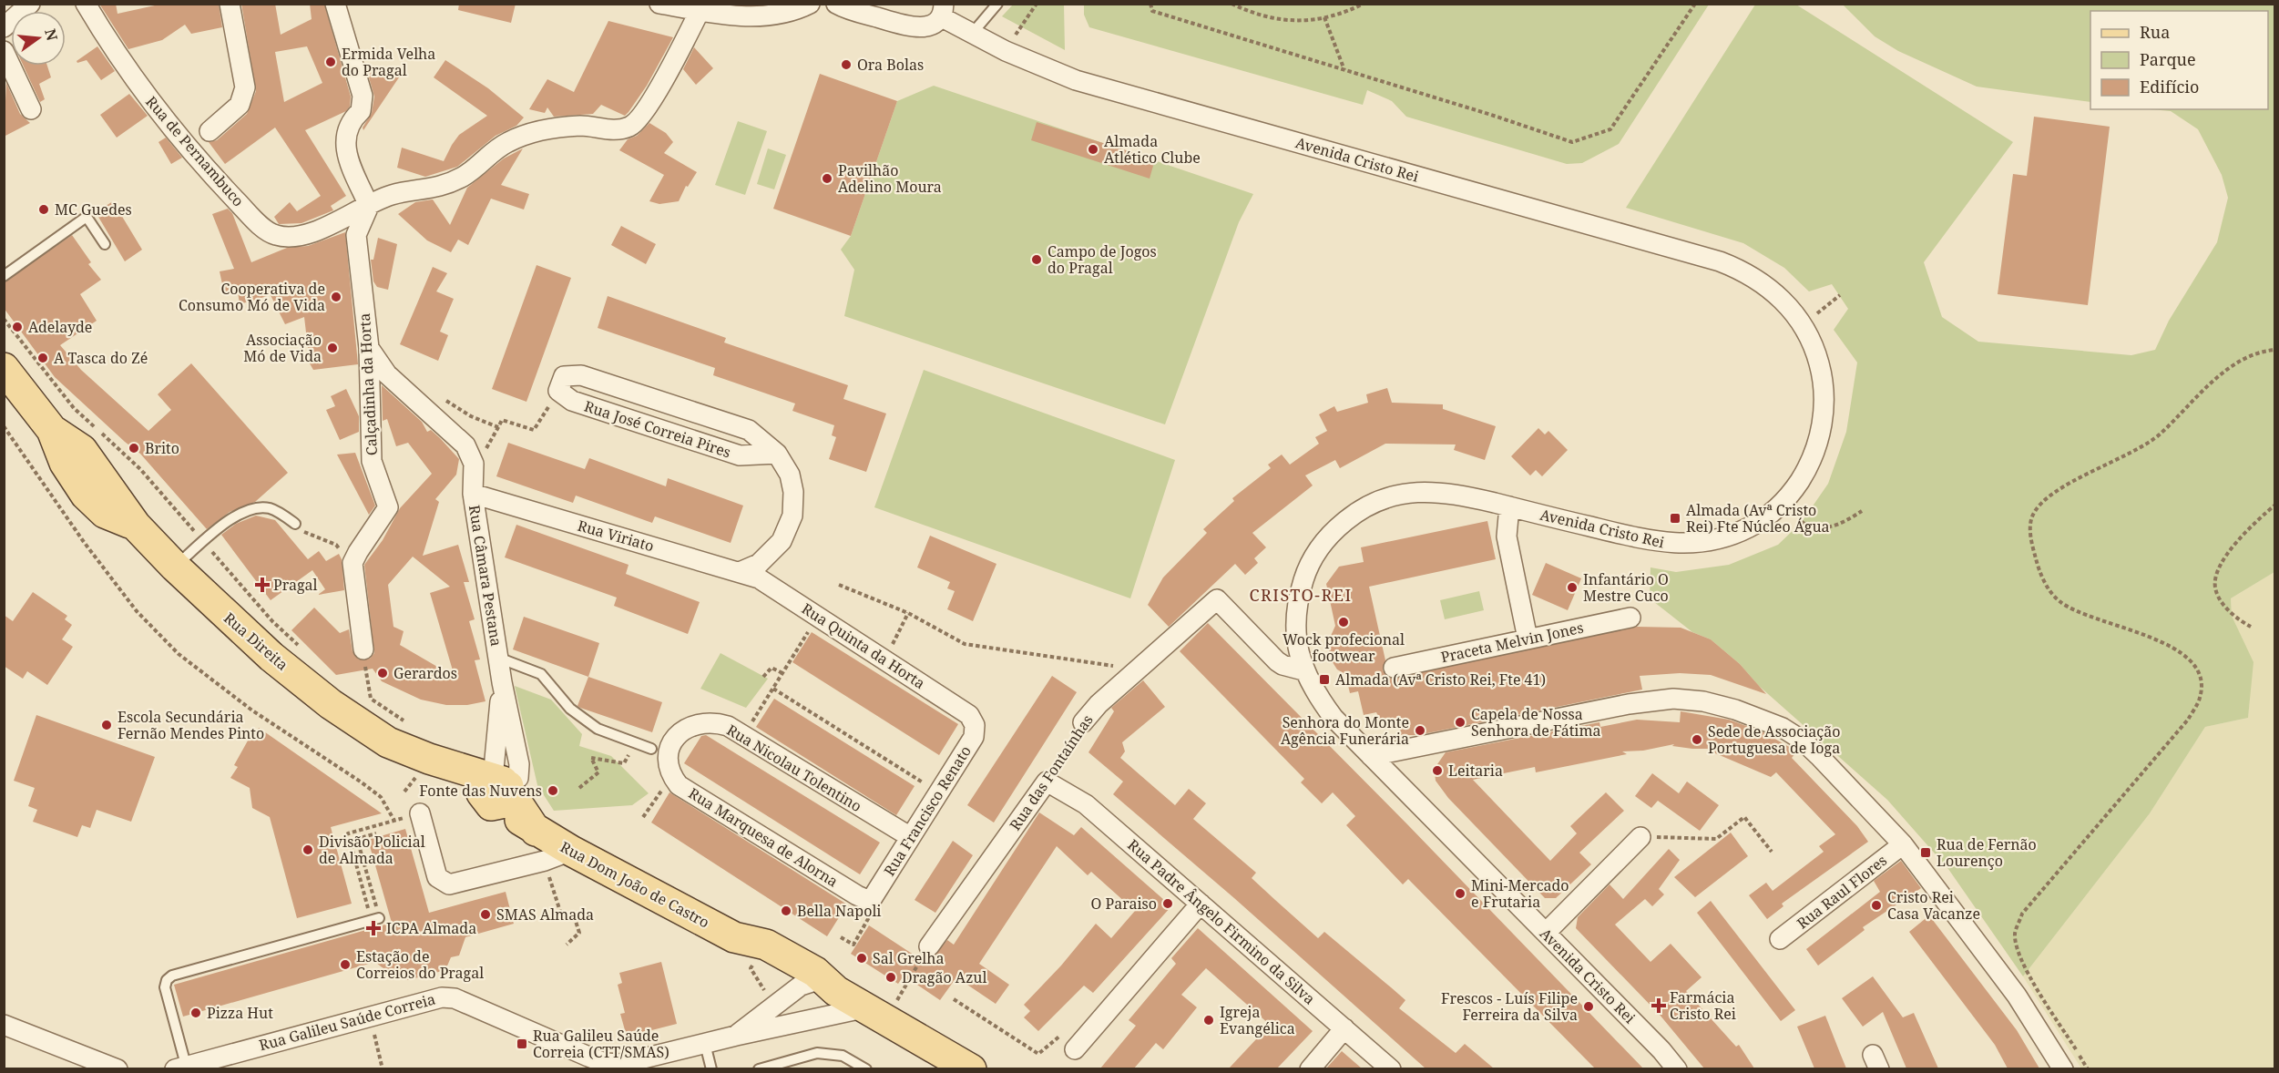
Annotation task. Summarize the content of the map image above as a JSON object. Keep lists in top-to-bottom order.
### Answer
{
  "streets": {
    "main road": ["Rua Direita", "Rua Dom João de Castro"],
    "street": [
      "Rua de Pernambuco",
      "Avenida Cristo Rei",
      "Calçadinha da Horta",
      "Rua José Correia Pires",
      "Rua Viriato",
      "Rua Câmara Pestana",
      "Praceta Melvin Jones",
      "Rua Quinta da Horta",
      "Rua Nicolau Tolentino",
      "Rua das Fontaínhas",
      "Rua Francisco Renato",
      "Rua Marquesa de Alorna",
      "Rua Raul Flores",
      "Rua Padre Ângelo Firmino da Silva",
      "Rua Galileu Saúde Correia"
    ]
  },
  "crossings": [
    ["Rua de Pernambuco", "Calçadinha da Horta"],
    ["Avenida Cristo Rei", "Rua das Fontaínhas"],
    ["Calçadinha da Horta", "Rua Câmara Pestana"],
    ["Rua José Correia Pires", "Rua Viriato"],
    ["Rua Viriato", "Rua Câmara Pestana"],
    ["Rua Viriato", "Rua Quinta da Horta"],
    ["Rua Câmara Pestana", "Rua Direita"],
    ["Rua Câmara Pestana", "Rua Dom João de Castro"],
    ["Rua Direita", "Rua Dom João de Castro"],
    ["Rua Quinta da Horta", "Rua Francisco Renato"],
    ["Rua Nicolau Tolentino", "Rua Francisco Renato"],
    ["Rua Nicolau Tolentino", "Rua Marquesa de Alorna"],
    ["Rua das Fontaínhas", "Rua Padre Ângelo Firmino da Silva"],
    ["Rua Francisco Renato", "Rua Marquesa de Alorna"],
    ["Rua Dom João de Castro", "Rua Galileu Saúde Correia"]
  ],
  "districts": ["CRISTO-REI"],
  "places": {
    "other": [
      "Ermida Velha do Pragal",
      "Ora Bolas",
      "Almada Atlético Clube",
      "Pavilhão Adelino Moura",
      "MC Guedes",
      "Campo de Jogos do Pragal",
      "Cooperativa de Consumo Mó de Vida",
      "Adelayde",
      "Associação Mó de Vida",
      "A Tasca do Zé",
      "Brito",
      "Infantário O Mestre Cuco",
      "Wock profecional footwear",
      "Gerardos",
      "Capela de Nossa Senhora de Fátima",
      "Escola Secundária Fernão Mendes Pinto",
      "Senhora do Monte Agência Funerária",
      "Sede de Associação Portuguesa de Ioga",
      "Leitaria",
      "Fonte das Nuvens",
      "Divisão Policial de Almada",
      "Mini-Mercado e Frutaria",
      "O Paraiso",
      "Cristo Rei Casa Vacanze",
      "Bella Napoli",
      "SMAS Almada",
      "Sal Grelha",
      "Estação de Correios do Pragal",
      "Dragão Azul",
      "Frescos - Luís Filipe Ferreira da Silva",
      "Pizza Hut",
      "Igreja Evangélica"
    ],
    "transit": [
      "Almada (Avª Cristo Rei) Fte Núcleo Água",
      "Almada (Avª Cristo Rei, Fte 41)",
      "Rua de Fernão Lourenço",
      "Rua Galileu Saúde Correia (CTT/SMAS)"
    ],
    "health": ["Pragal", "ICPA Almada", "Farmácia Cristo Rei"]
  },
  "legend": ["Rua", "Parque", "Edifício"],
  "north": "right"
}
